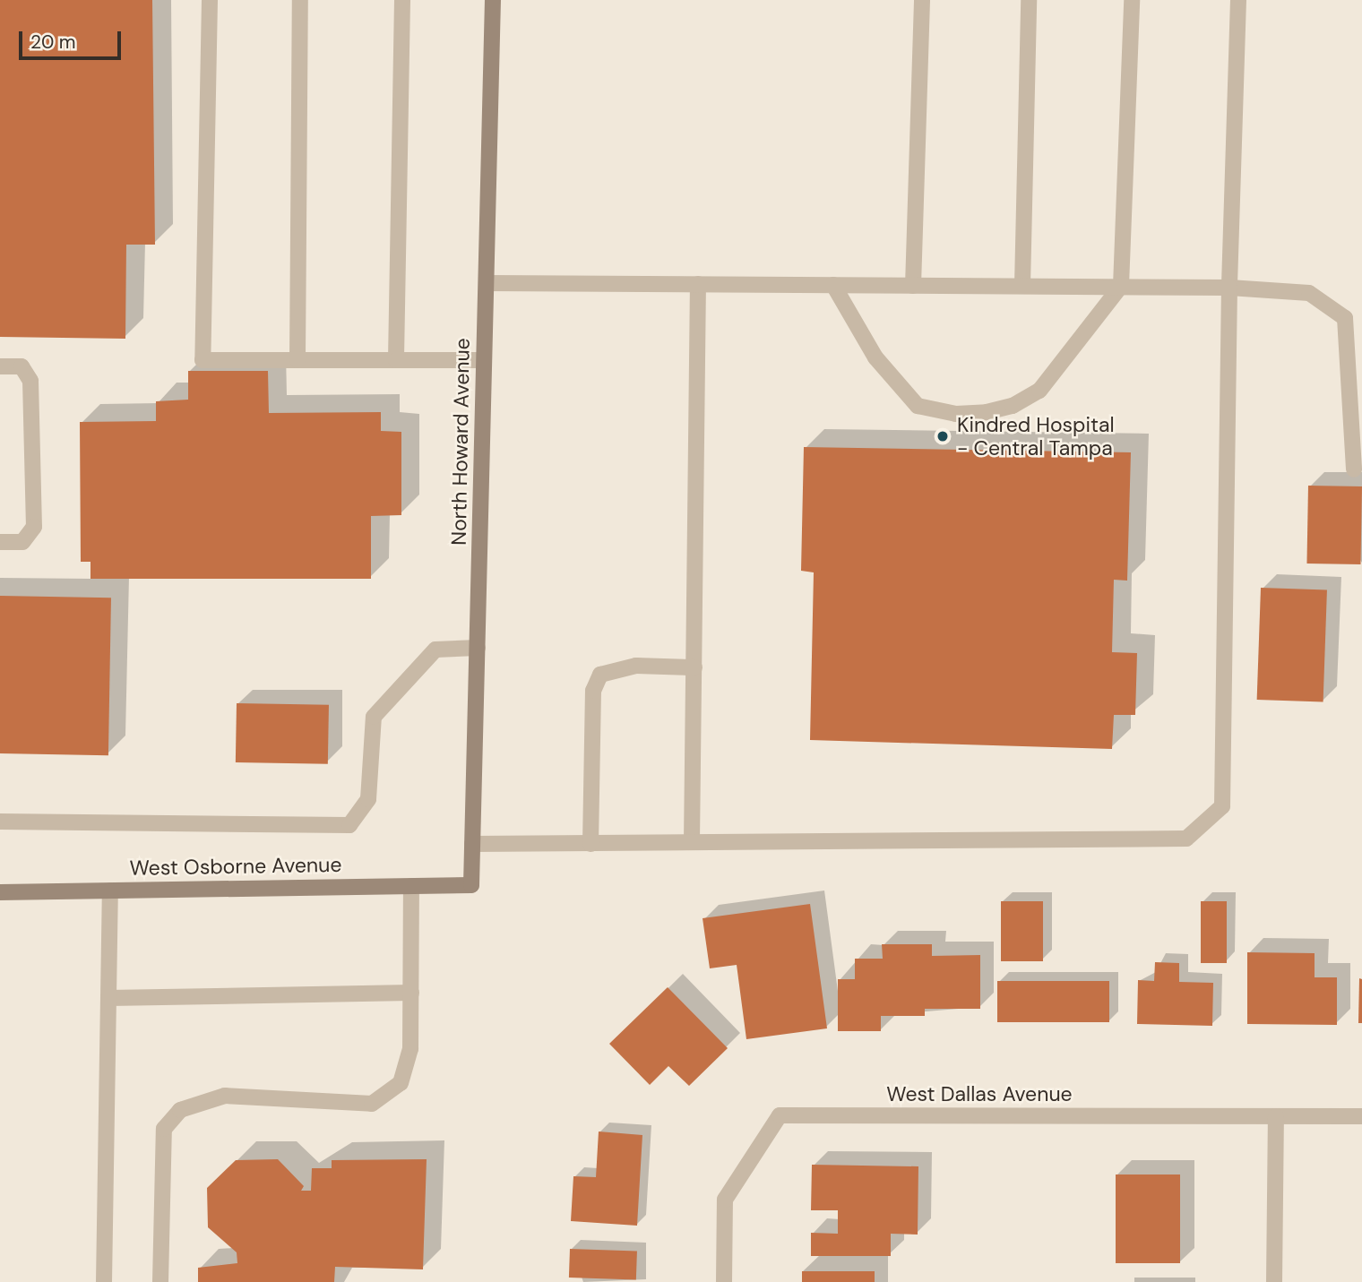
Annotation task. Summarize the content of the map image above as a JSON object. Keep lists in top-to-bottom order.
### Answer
{
  "streets": {
    "street": ["North Howard Avenue", "West Osborne Avenue", "West Dallas Avenue"]
  },
  "crossings": [
    ["North Howard Avenue", "West Osborne Avenue"]
  ],
  "places": ["Kindred Hospital - Central Tampa"],
  "scale_bar": "20 m"
}
